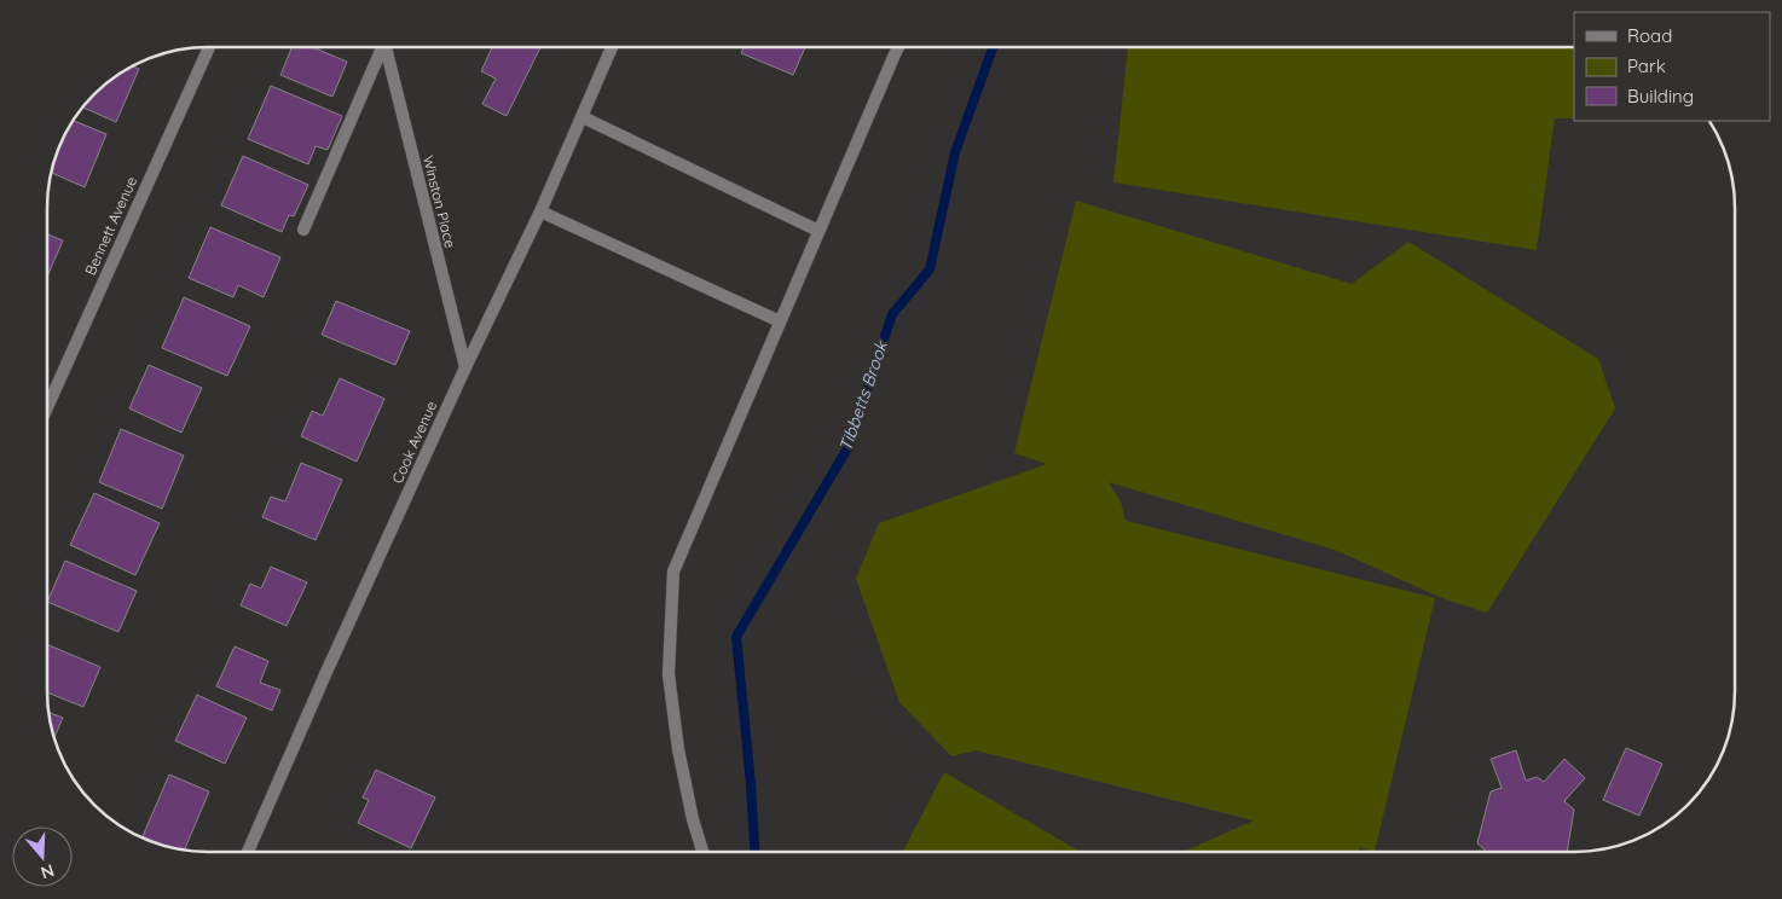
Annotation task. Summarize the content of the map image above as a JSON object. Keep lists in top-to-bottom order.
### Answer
{
  "streets": {
    "street": ["Winston Place", "Bennett Avenue", "Cook Avenue"]
  },
  "crossings": [
    ["Winston Place", "Cook Avenue"]
  ],
  "water": ["Tibbetts Brook"],
  "legend": ["Road", "Park", "Building"],
  "north": "bottom"
}
